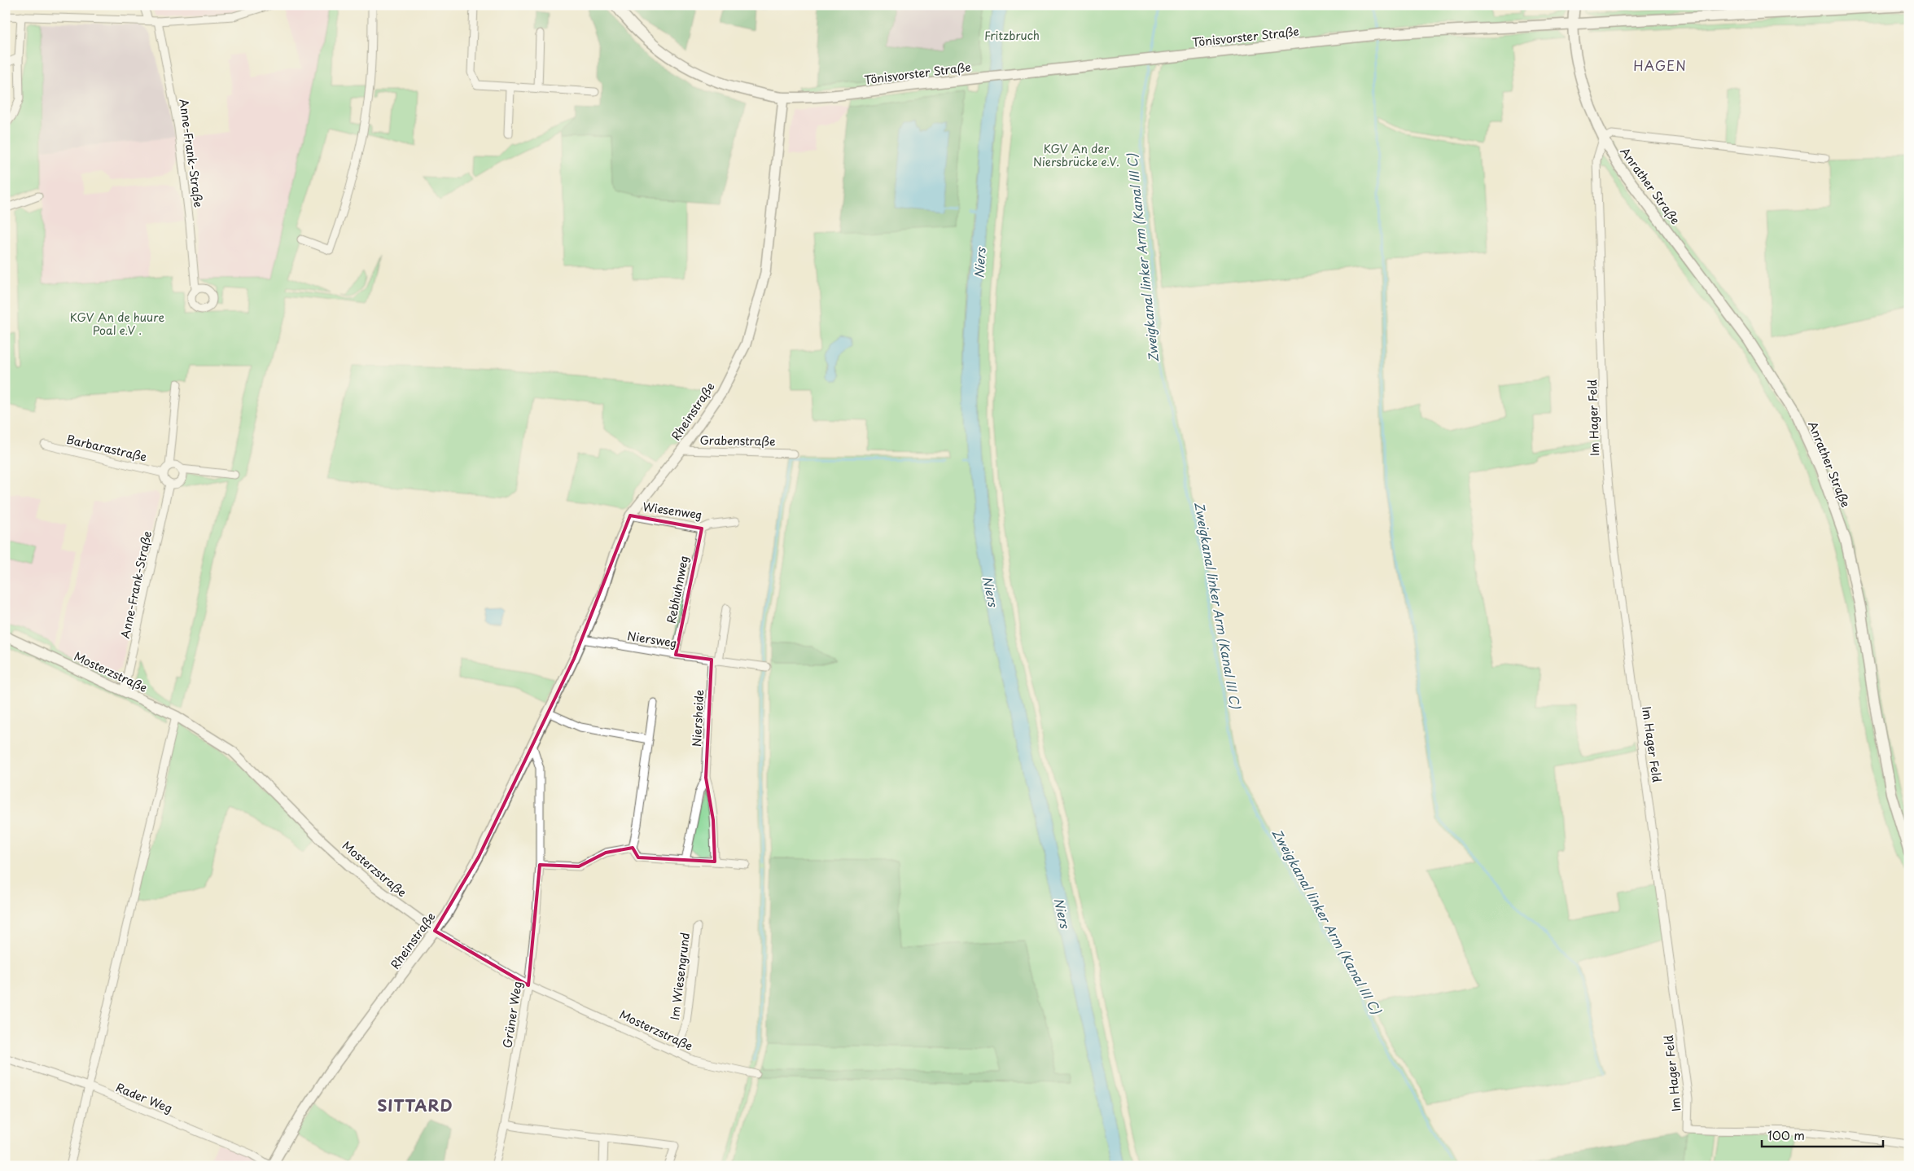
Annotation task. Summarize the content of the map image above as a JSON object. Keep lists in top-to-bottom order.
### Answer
{
  "streets": {
    "main road": ["Tönisvorster Straße", "Anrather Straße"],
    "street": [
      "Anne-Frank-Straße",
      "Rheinstraße",
      "Im Hager Feld",
      "Grabenstraße",
      "Barbarastraße",
      "Wiesenweg",
      "Rebhuhnweg",
      "Niersweg",
      "Mosterzstraße",
      "Niersheide",
      "Im Wiesengrund",
      "Grüner Weg",
      "Rader Weg"
    ]
  },
  "crossings": [
    ["Tönisvorster Straße", "Anrather Straße"],
    ["Tönisvorster Straße", "Rheinstraße"],
    ["Anne-Frank-Straße", "Barbarastraße"],
    ["Anne-Frank-Straße", "Mosterzstraße"],
    ["Anrather Straße", "Im Hager Feld"],
    ["Rheinstraße", "Grabenstraße"],
    ["Rheinstraße", "Wiesenweg"],
    ["Rheinstraße", "Niersweg"],
    ["Rheinstraße", "Mosterzstraße"],
    ["Rheinstraße", "Grüner Weg"],
    ["Rheinstraße", "Rader Weg"],
    ["Wiesenweg", "Rebhuhnweg"],
    ["Rebhuhnweg", "Niersweg"],
    ["Niersweg", "Niersheide"],
    ["Mosterzstraße", "Im Wiesengrund"],
    ["Mosterzstraße", "Grüner Weg"]
  ],
  "districts": ["HAGEN", "SITTARD"],
  "water": ["Zweigkanal linker Arm (Kanal III C)", "Niers"],
  "parks": ["Fritzbruch", "KGV An der Niersbrücke e.V.", "KGV An de huure Poal e.V ."],
  "scale_bar": "100 m"
}
